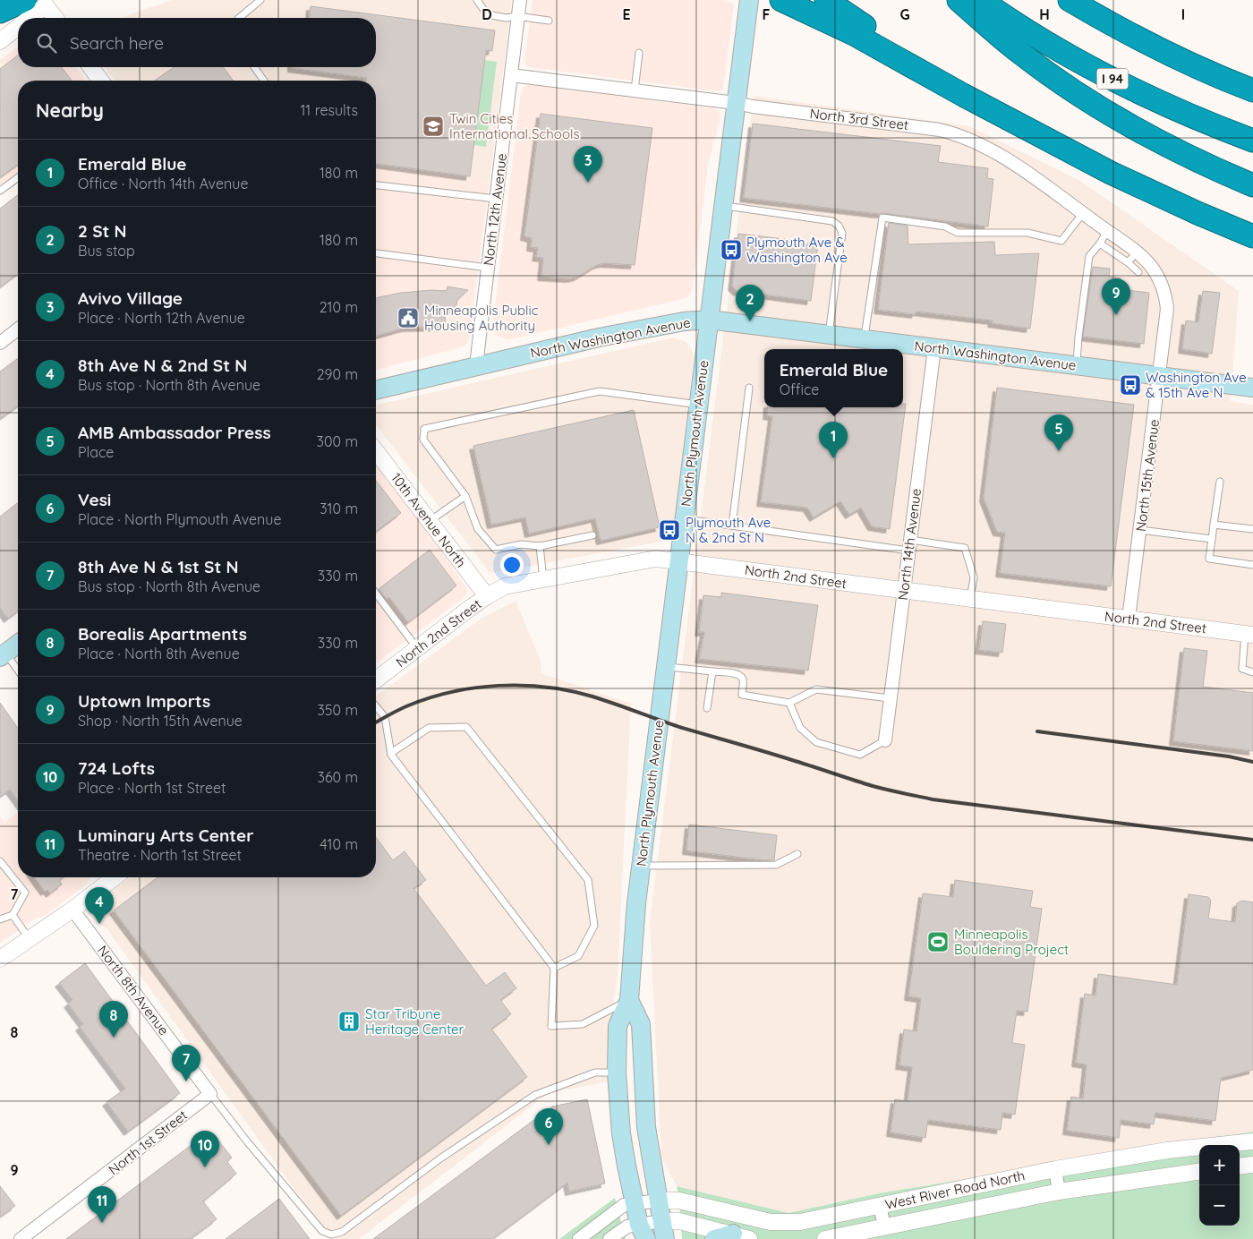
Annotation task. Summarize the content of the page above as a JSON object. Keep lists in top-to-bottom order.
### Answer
{
  "streets": {
    "highway": ["I 94"],
    "main road": ["North Washington Avenue", "North Plymouth Avenue"],
    "street": [
      "North 3rd Street",
      "North 12th Avenue",
      "North 15th Avenue",
      "10th Avenue North",
      "North 14th Avenue",
      "North 2nd Street",
      "North 8th Avenue",
      "North 1st Street",
      "West River Road North"
    ]
  },
  "crossings": [
    ["North 3rd Street", "North 12th Avenue"],
    ["North 3rd Street", "North Plymouth Avenue"],
    ["North 3rd Street", "North 15th Avenue"],
    ["North 12th Avenue", "North Washington Avenue"],
    ["North Washington Avenue", "North Plymouth Avenue"],
    ["North Washington Avenue", "North 15th Avenue"],
    ["North Washington Avenue", "North 14th Avenue"],
    ["North Plymouth Avenue", "North 2nd Street"],
    ["North Plymouth Avenue", "West River Road North"],
    ["North 15th Avenue", "North 2nd Street"],
    ["10th Avenue North", "North 2nd Street"],
    ["North 14th Avenue", "North 2nd Street"],
    ["North 8th Avenue", "North 1st Street"]
  ],
  "places": {
    "school or university": ["Twin Cities International Schools"],
    "bus stop": ["Plymouth Ave & Washington Ave", "Washington Ave & 15th Ave N", "Plymouth Ave N & 2nd St N"],
    "public building": ["Minneapolis Public Housing Authority"],
    "sports": ["Minneapolis Bouldering Project"],
    "building": ["Star Tribune Heritage Center"]
  },
  "page": {
    "search": "Search here",
    "heading": ["Nearby", "11 results"],
    "list": [
      {
        "mark": "1",
        "name": "Emerald Blue",
        "note": "Office · North 14th Avenue",
        "value": "180 m"
      },
      {
        "mark": "2",
        "name": "2 St N",
        "note": "Bus stop",
        "value": "180 m"
      },
      {
        "mark": "3",
        "name": "Avivo Village",
        "note": "Place · North 12th Avenue",
        "value": "210 m"
      },
      {
        "mark": "4",
        "name": "8th Ave N & 2nd St N",
        "note": "Bus stop · North 8th Avenue",
        "value": "290 m"
      },
      {
        "mark": "5",
        "name": "AMB Ambassador Press",
        "note": "Place",
        "value": "300 m"
      },
      {
        "mark": "6",
        "name": "Vesi",
        "note": "Place · North Plymouth Avenue",
        "value": "310 m"
      },
      {
        "mark": "7",
        "name": "8th Ave N & 1st St N",
        "note": "Bus stop · North 8th Avenue",
        "value": "330 m"
      },
      {
        "mark": "8",
        "name": "Borealis Apartments",
        "note": "Place · North 8th Avenue",
        "value": "330 m"
      },
      {
        "mark": "9",
        "name": "Uptown Imports",
        "note": "Shop · North 15th Avenue",
        "value": "350 m"
      },
      {
        "mark": "10",
        "name": "724 Lofts",
        "note": "Place · North 1st Street",
        "value": "360 m"
      },
      {
        "mark": "11",
        "name": "Luminary Arts Center",
        "note": "Theatre · North 1st Street",
        "value": "410 m"
      }
    ],
    "pins": [
      "3",
      "9",
      "2",
      "5",
      "1",
      "4",
      "8",
      "7",
      "6",
      "10",
      "11"
    ],
    "popup": ["Emerald Blue", "Office"],
    "map_buttons": ["+", "−"]
  },
  "grid": {
    "columns": [
      "D",
      "E",
      "F",
      "G",
      "H",
      "I"
    ],
    "rows": ["7", "8", "9"]
  }
}
